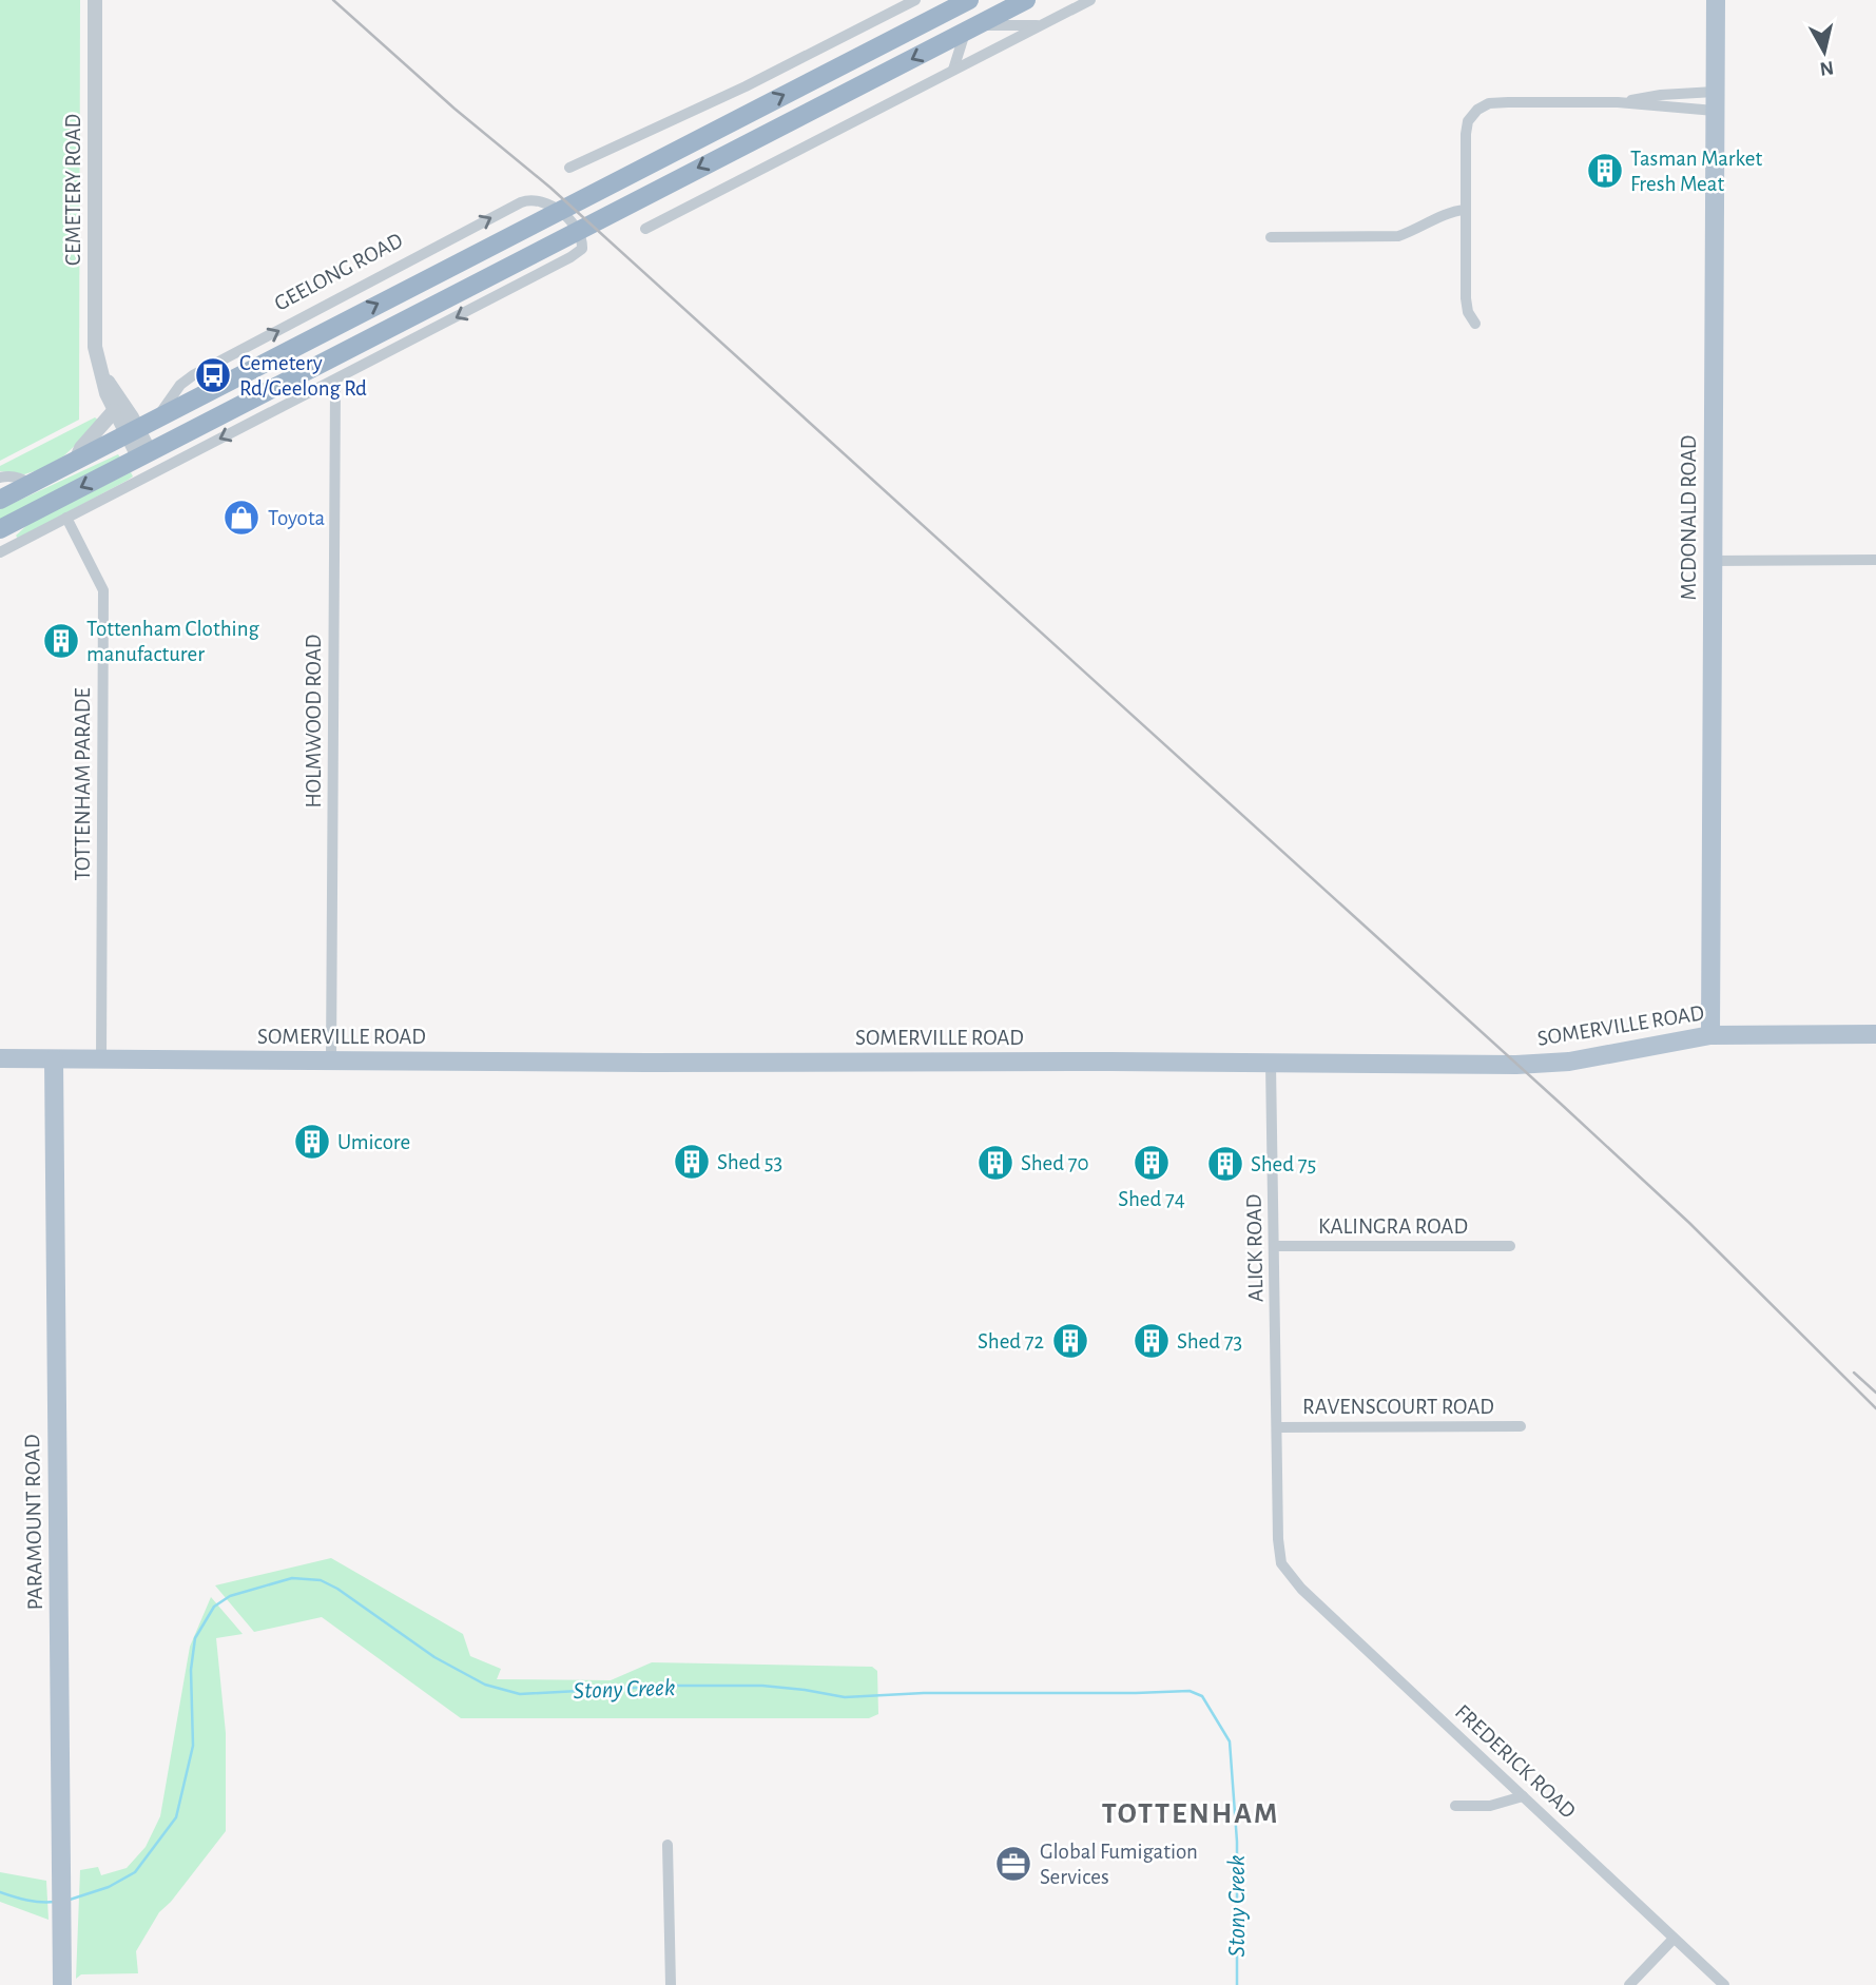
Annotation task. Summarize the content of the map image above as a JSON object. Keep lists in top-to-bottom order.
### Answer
{
  "streets": {
    "highway": ["GEELONG ROAD"],
    "main road": ["MCDONALD ROAD", "SOMERVILLE ROAD", "PARAMOUNT ROAD"],
    "street": [
      "CEMETERY ROAD",
      "HOLMWOOD ROAD",
      "TOTTENHAM PARADE",
      "KALINGRA ROAD",
      "ALICK ROAD",
      "RAVENSCOURT ROAD",
      "FREDERICK ROAD"
    ]
  },
  "crossings": [
    ["CEMETERY ROAD", "GEELONG ROAD"],
    ["GEELONG ROAD", "HOLMWOOD ROAD"],
    ["GEELONG ROAD", "TOTTENHAM PARADE"],
    ["MCDONALD ROAD", "SOMERVILLE ROAD"],
    ["HOLMWOOD ROAD", "SOMERVILLE ROAD"],
    ["TOTTENHAM PARADE", "SOMERVILLE ROAD"],
    ["SOMERVILLE ROAD", "ALICK ROAD"],
    ["SOMERVILLE ROAD", "PARAMOUNT ROAD"],
    ["KALINGRA ROAD", "ALICK ROAD"],
    ["ALICK ROAD", "RAVENSCOURT ROAD"],
    ["ALICK ROAD", "FREDERICK ROAD"]
  ],
  "districts": ["TOTTENHAM"],
  "water": ["Stony Creek"],
  "places": {
    "building": [
      "Tasman Market Fresh Meat",
      "Tottenham Clothing manufacturer",
      "Umicore",
      "Shed 53",
      "Shed 70",
      "Shed 74",
      "Shed 75",
      "Shed 72",
      "Shed 73"
    ],
    "bus stop": ["Cemetery Rd/Geelong Rd"],
    "shop": ["Toyota"],
    "office": ["Global Fumigation Services"]
  },
  "north": "bottom"
}
